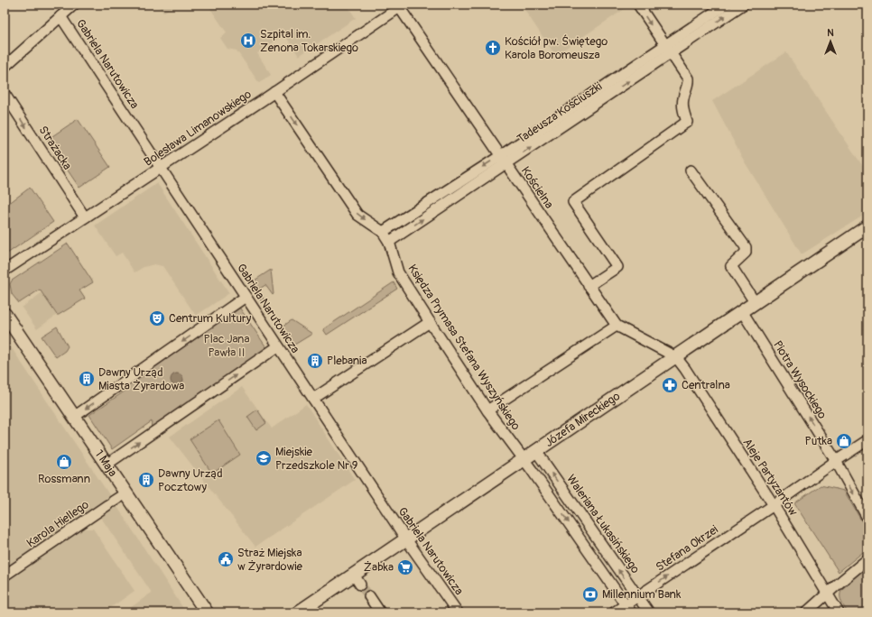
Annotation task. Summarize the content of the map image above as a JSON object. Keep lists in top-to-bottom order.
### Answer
{
  "streets": {
    "street": [
      "Gabriela Narutowicza",
      "Tadeusza Kościuszki",
      "Bolesława Limanowskiego",
      "Strażacka",
      "Kościelna",
      "Księdza Prymasa Stefana Wyszyńskiego",
      "Piotra Wysockiego",
      "Józefa Mireckiego",
      "1 Maja",
      "Aleje Partyzantów",
      "Karola Hiellego",
      "Waleriana Łukasińskiego",
      "Stefana Okrzei"
    ]
  },
  "crossings": [
    ["Gabriela Narutowicza", "Bolesława Limanowskiego"],
    ["Gabriela Narutowicza", "Józefa Mireckiego"],
    ["Tadeusza Kościuszki", "Kościelna"],
    ["Tadeusza Kościuszki", "Księdza Prymasa Stefana Wyszyńskiego"],
    ["Bolesława Limanowskiego", "Strażacka"],
    ["Bolesława Limanowskiego", "Kościelna"],
    ["Bolesława Limanowskiego", "Księdza Prymasa Stefana Wyszyńskiego"],
    ["Kościelna", "Józefa Mireckiego"],
    ["Kościelna", "Aleje Partyzantów"],
    ["Księdza Prymasa Stefana Wyszyńskiego", "Józefa Mireckiego"],
    ["Piotra Wysockiego", "Józefa Mireckiego"],
    ["Józefa Mireckiego", "Aleje Partyzantów"],
    ["Józefa Mireckiego", "Waleriana Łukasińskiego"],
    ["1 Maja", "Karola Hiellego"],
    ["Aleje Partyzantów", "Stefana Okrzei"],
    ["Waleriana Łukasińskiego", "Stefana Okrzei"]
  ],
  "one_way": ["Strażacka", "Księdza Prymasa Stefana Wyszyńskiego", "Stefana Okrzei"],
  "parks": ["Plac Jana Pawła II"],
  "places": {
    "hospital": ["Szpital im. Zenona Tokarskiego"],
    "church": ["Kościół pw. Świętego Karola Boromeusza"],
    "theatre": ["Centrum Kultury"],
    "building": ["Plebania", "Dawny Urząd Miasta Żyrardowa", "Dawny Urząd Pocztowy"],
    "pharmacy": ["Centralna"],
    "shop": ["Putka", "Rossmann"],
    "school or university": ["Miejskie Przedszkole Nr 9"],
    "public building": ["Straż Miejska w Żyrardowie"],
    "supermarket": ["Żabka"],
    "bank": ["Millennium Bank"]
  },
  "north": "top"
}
